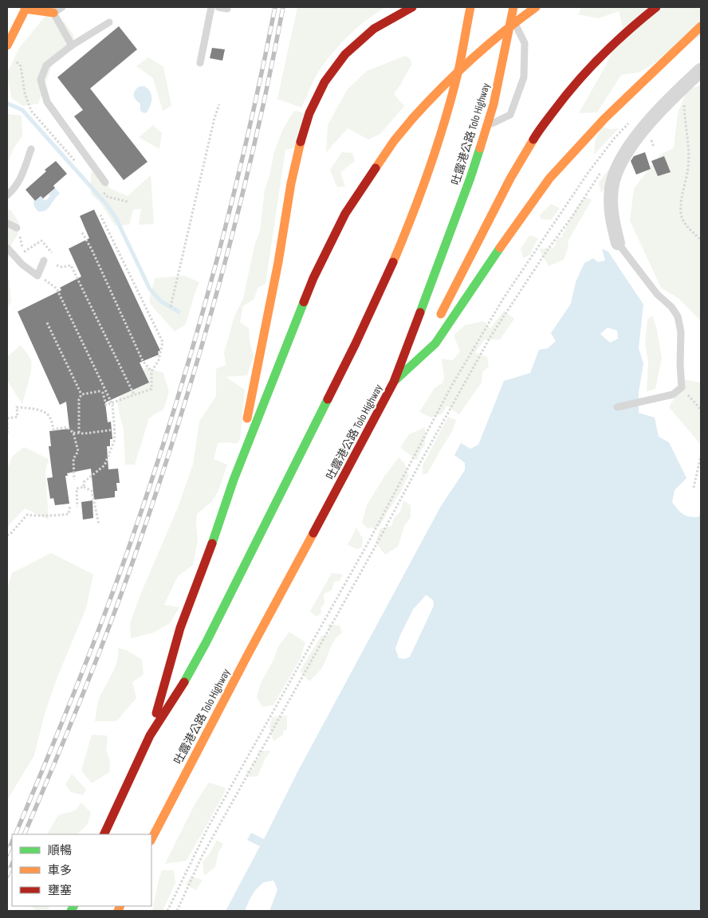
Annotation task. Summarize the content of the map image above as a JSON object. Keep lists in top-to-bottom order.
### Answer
{
  "streets": {
    "main road": ["吐露港公路 Tolo Highway"]
  },
  "legend": ["順暢", "車多", "壅塞"]
}
